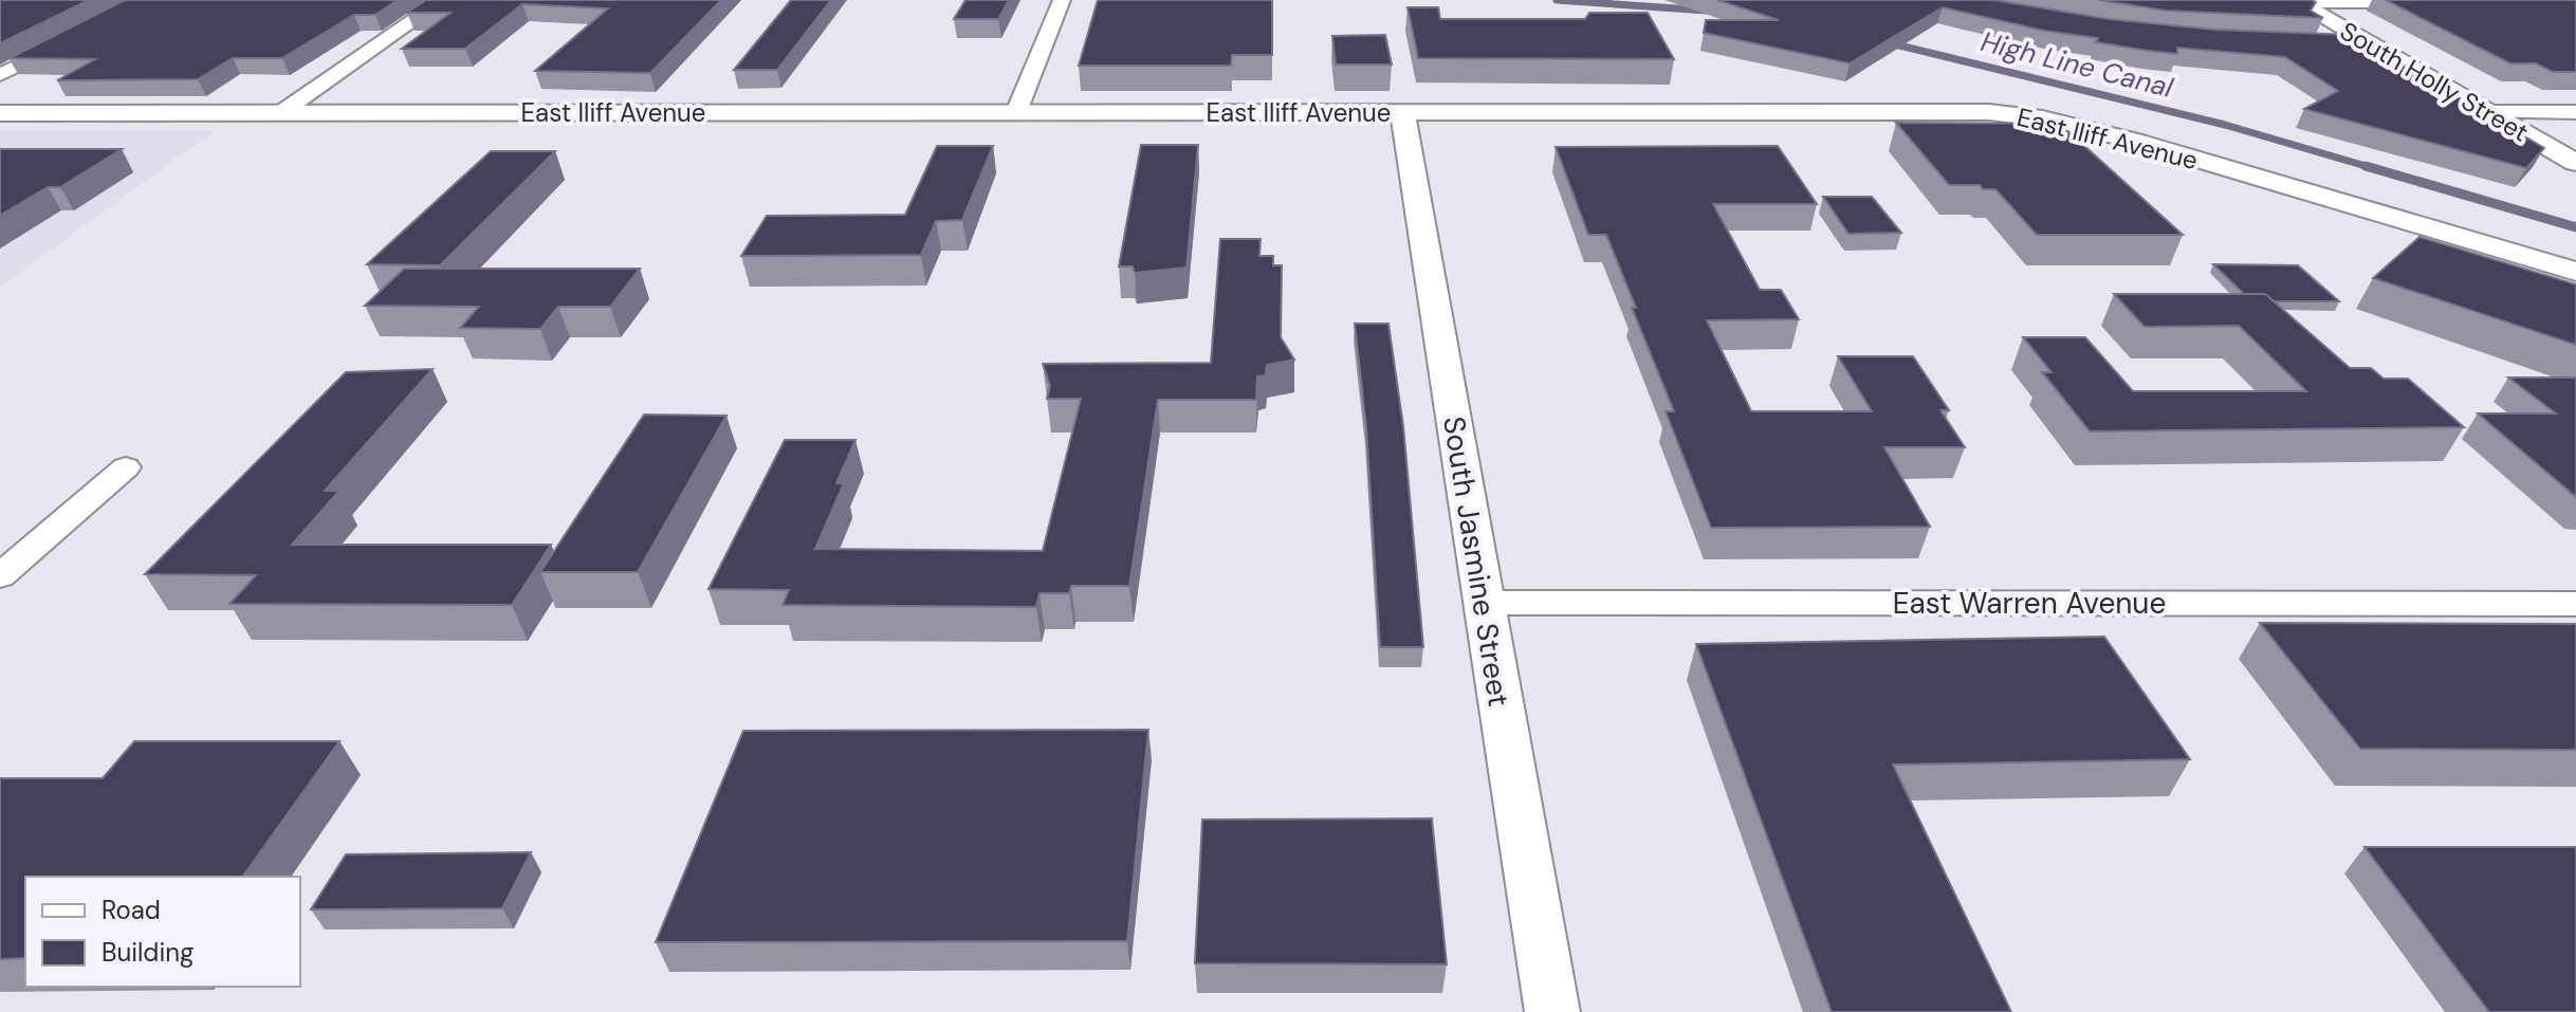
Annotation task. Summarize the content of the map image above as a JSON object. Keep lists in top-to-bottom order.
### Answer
{
  "streets": {
    "street": [
      "South Holly Street",
      "East Iliff Avenue",
      "South Jasmine Street",
      "East Warren Avenue"
    ]
  },
  "crossings": [
    ["East Iliff Avenue", "South Jasmine Street"],
    ["South Jasmine Street", "East Warren Avenue"]
  ],
  "water": ["High Line Canal"],
  "legend": ["Road", "Building"]
}
